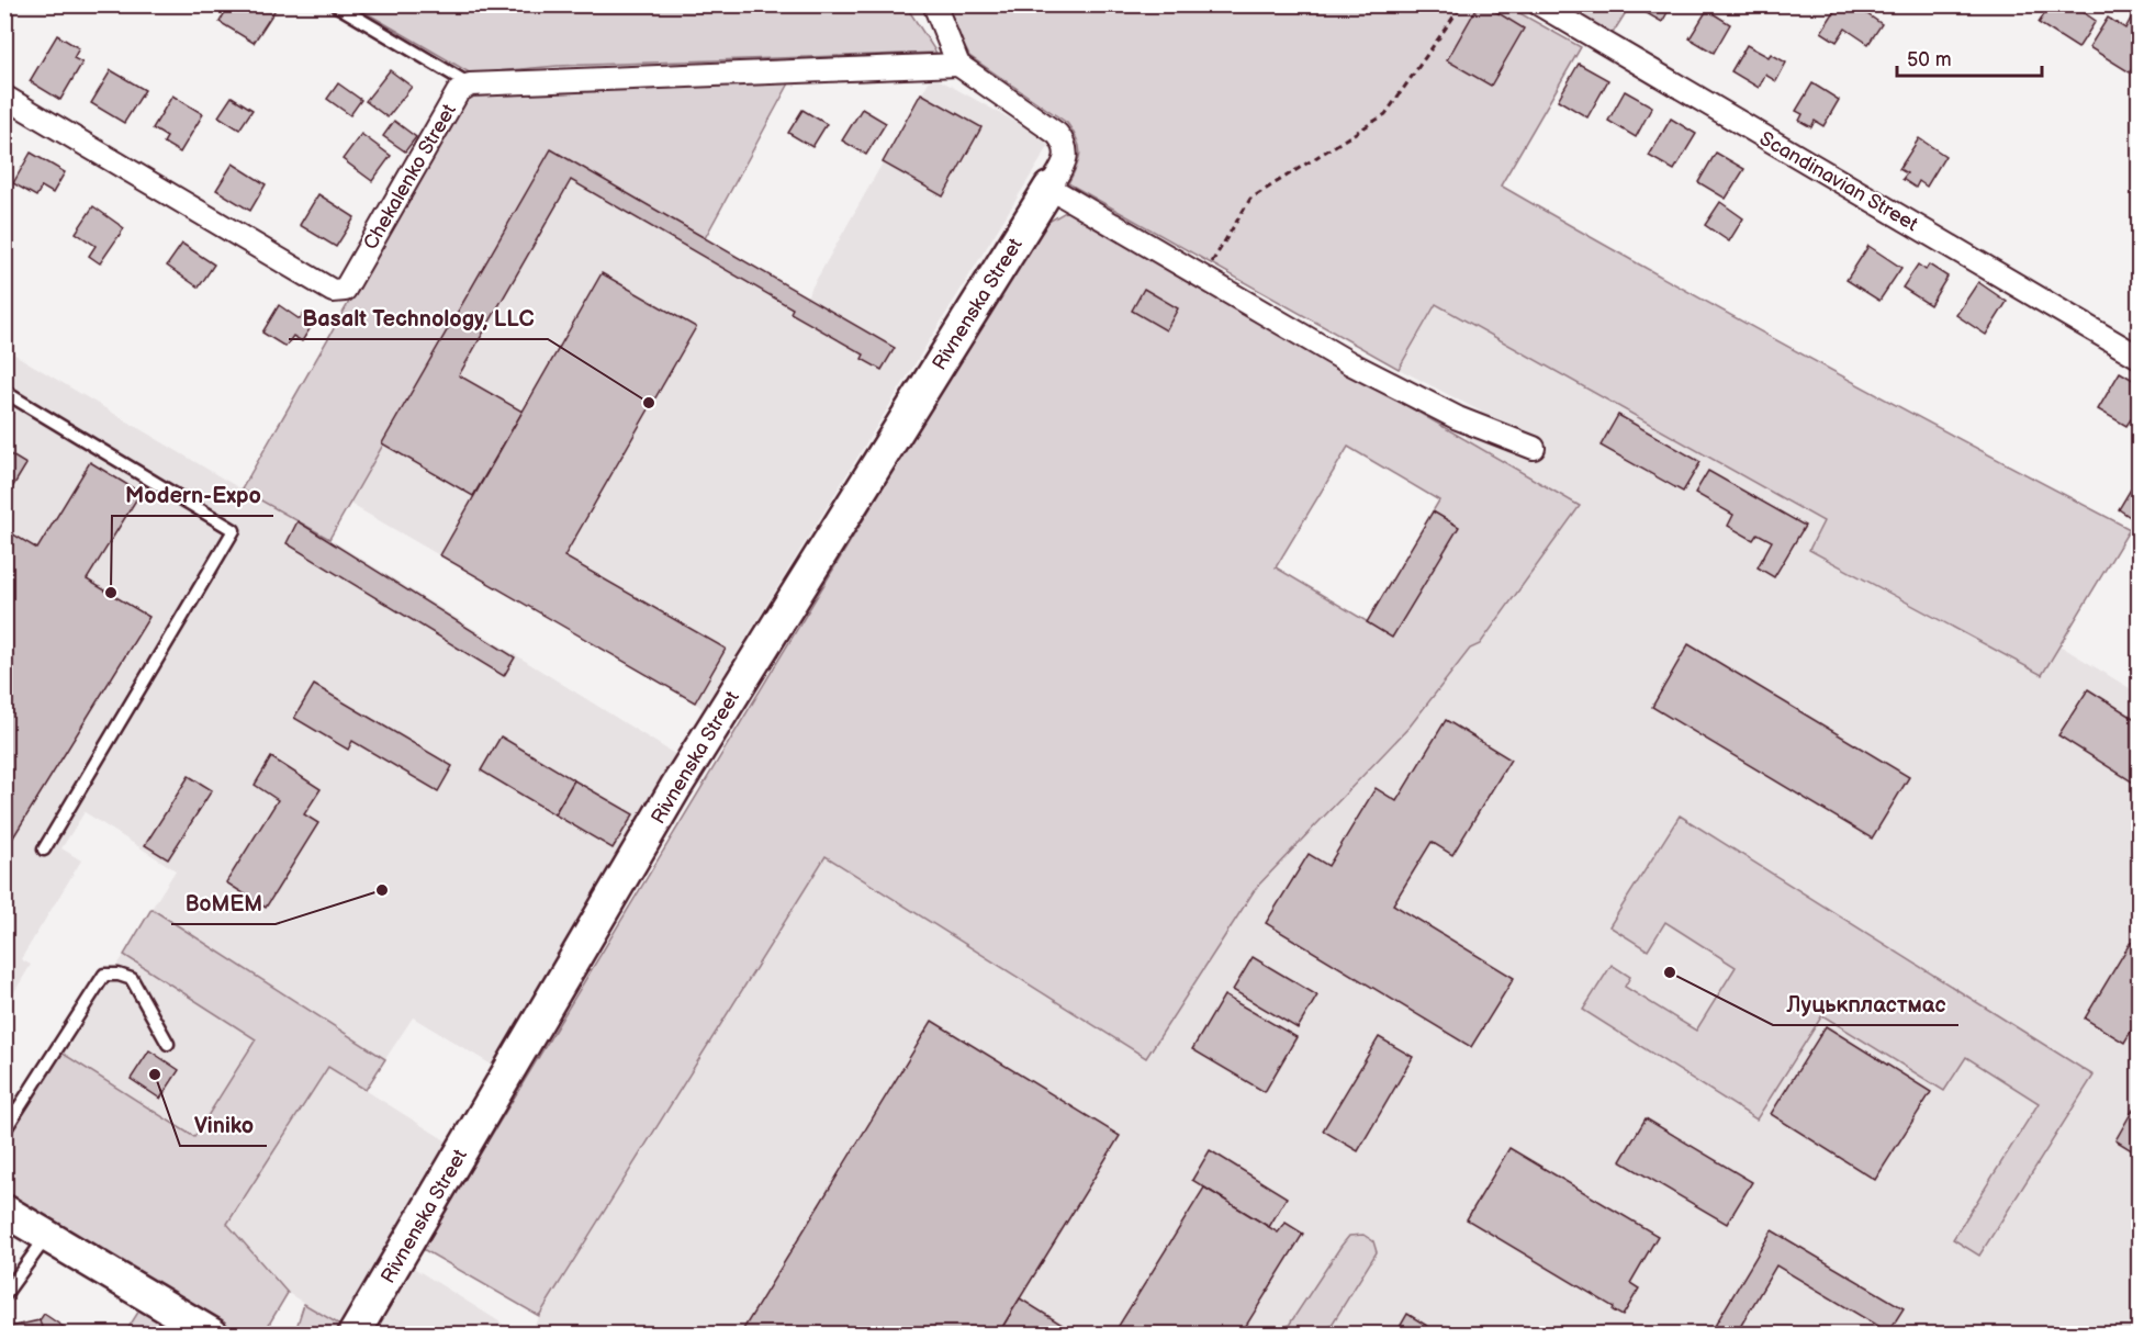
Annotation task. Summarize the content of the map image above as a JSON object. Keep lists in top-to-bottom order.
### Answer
{
  "streets": {
    "street": ["Chekalenko Street", "Scandinavian Street", "Rivnenska Street"]
  },
  "places": [
    "Basalt Technology, LLC",
    "Modern-Expo",
    "ВоМЕМ",
    "Луцькпластмас",
    "Viniko"
  ],
  "scale_bar": "50 m"
}
